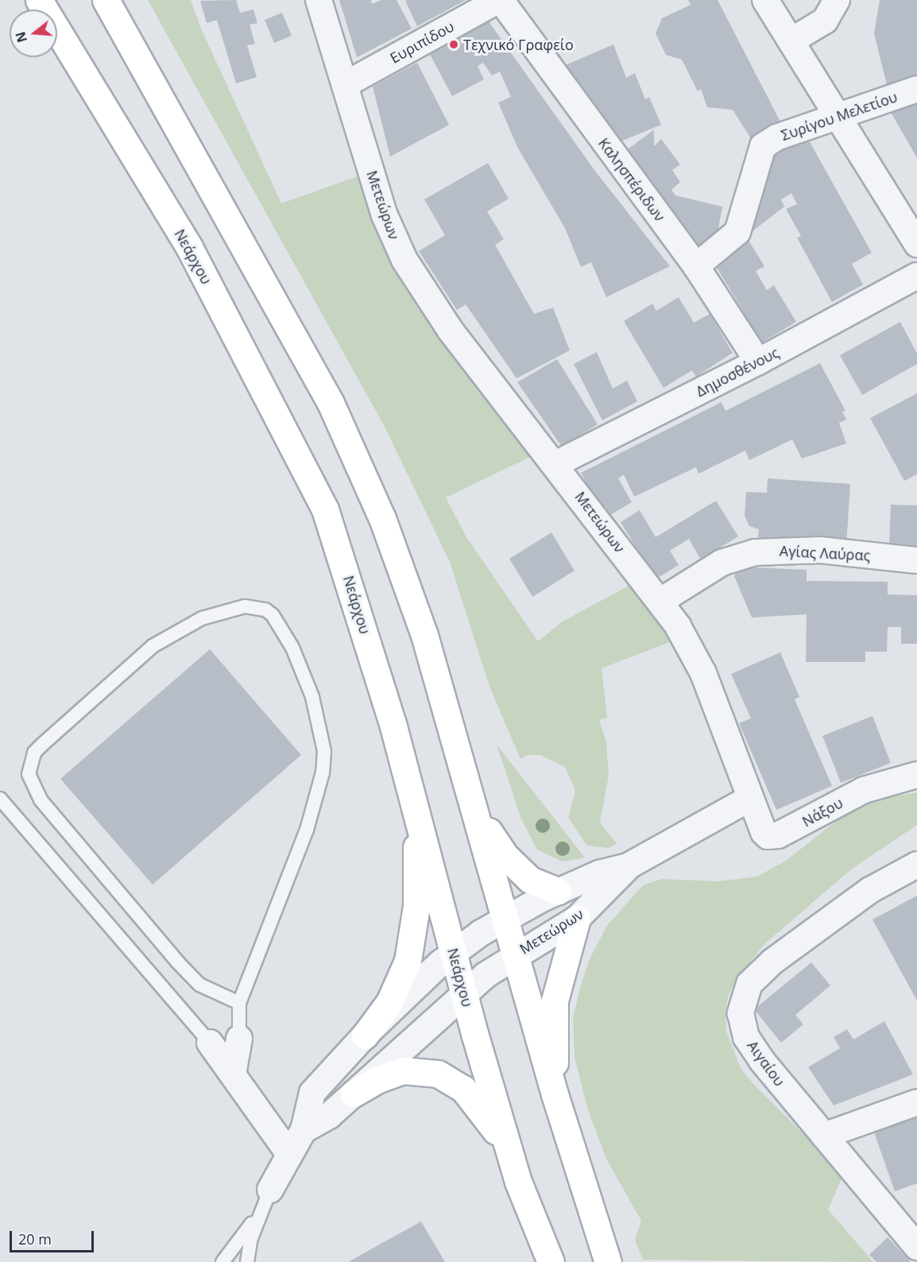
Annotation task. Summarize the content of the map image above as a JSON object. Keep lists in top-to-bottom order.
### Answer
{
  "streets": {
    "main road": ["Νεάρχου"],
    "street": [
      "Ευριπίδου",
      "Συρίγου Μελετίου",
      "Καλησπέριδων",
      "Μετεώρων",
      "Δημοσθένους",
      "Αγίας Λαύρας",
      "Νάξου",
      "Αιγαίου"
    ]
  },
  "crossings": [
    ["Ευριπίδου", "Καλησπέριδων"],
    ["Ευριπίδου", "Μετεώρων"],
    ["Συρίγου Μελετίου", "Καλησπέριδων"],
    ["Καλησπέριδων", "Δημοσθένους"],
    ["Μετεώρων", "Νεάρχου"],
    ["Μετεώρων", "Δημοσθένους"],
    ["Μετεώρων", "Αγίας Λαύρας"],
    ["Μετεώρων", "Νάξου"]
  ],
  "places": ["Τεχνικό Γραφείο"],
  "scale_bar": "20 m",
  "north": "left"
}
